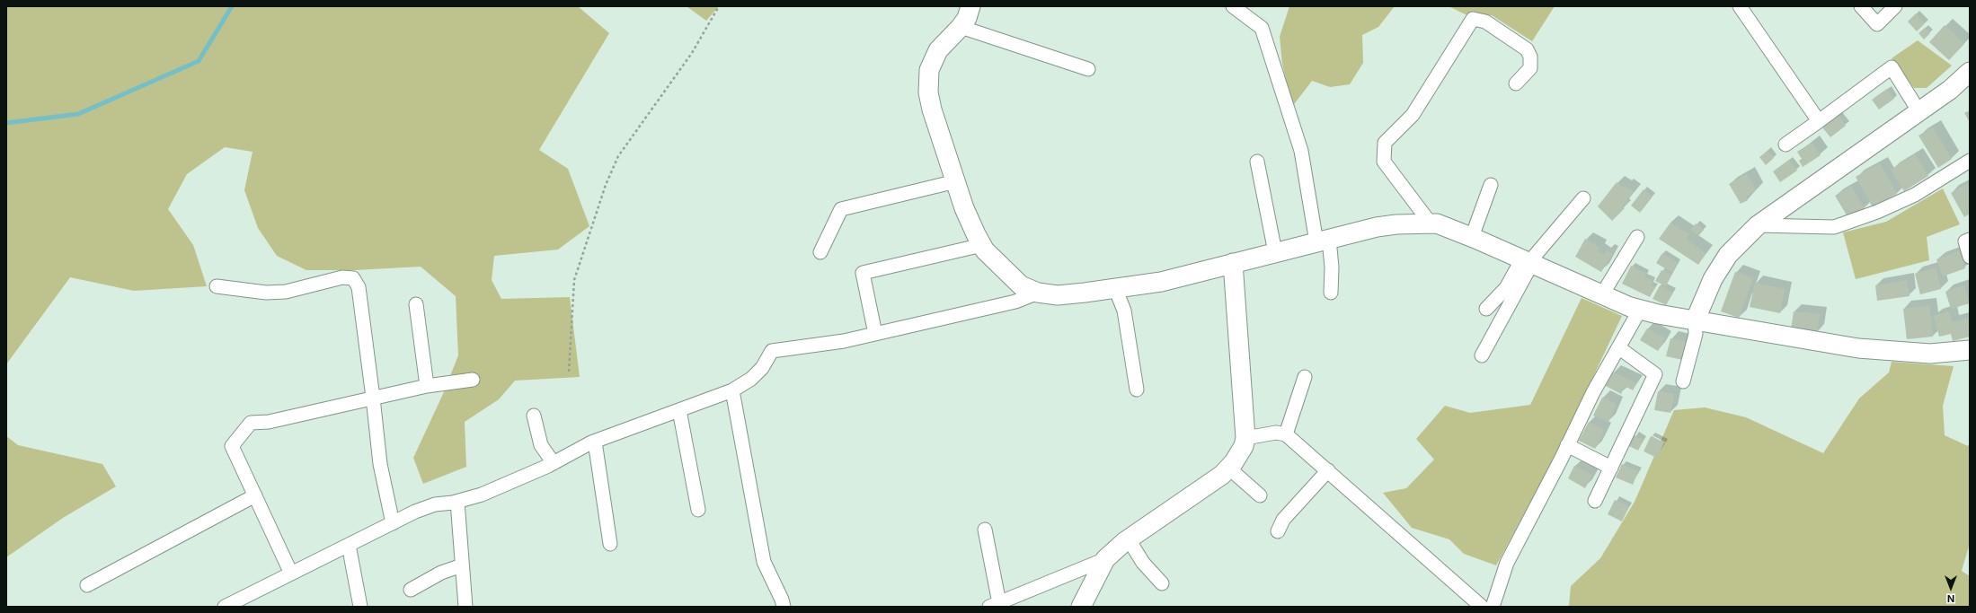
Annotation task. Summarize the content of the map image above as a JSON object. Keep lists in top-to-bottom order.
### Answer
{
  "north": "bottom"
}
